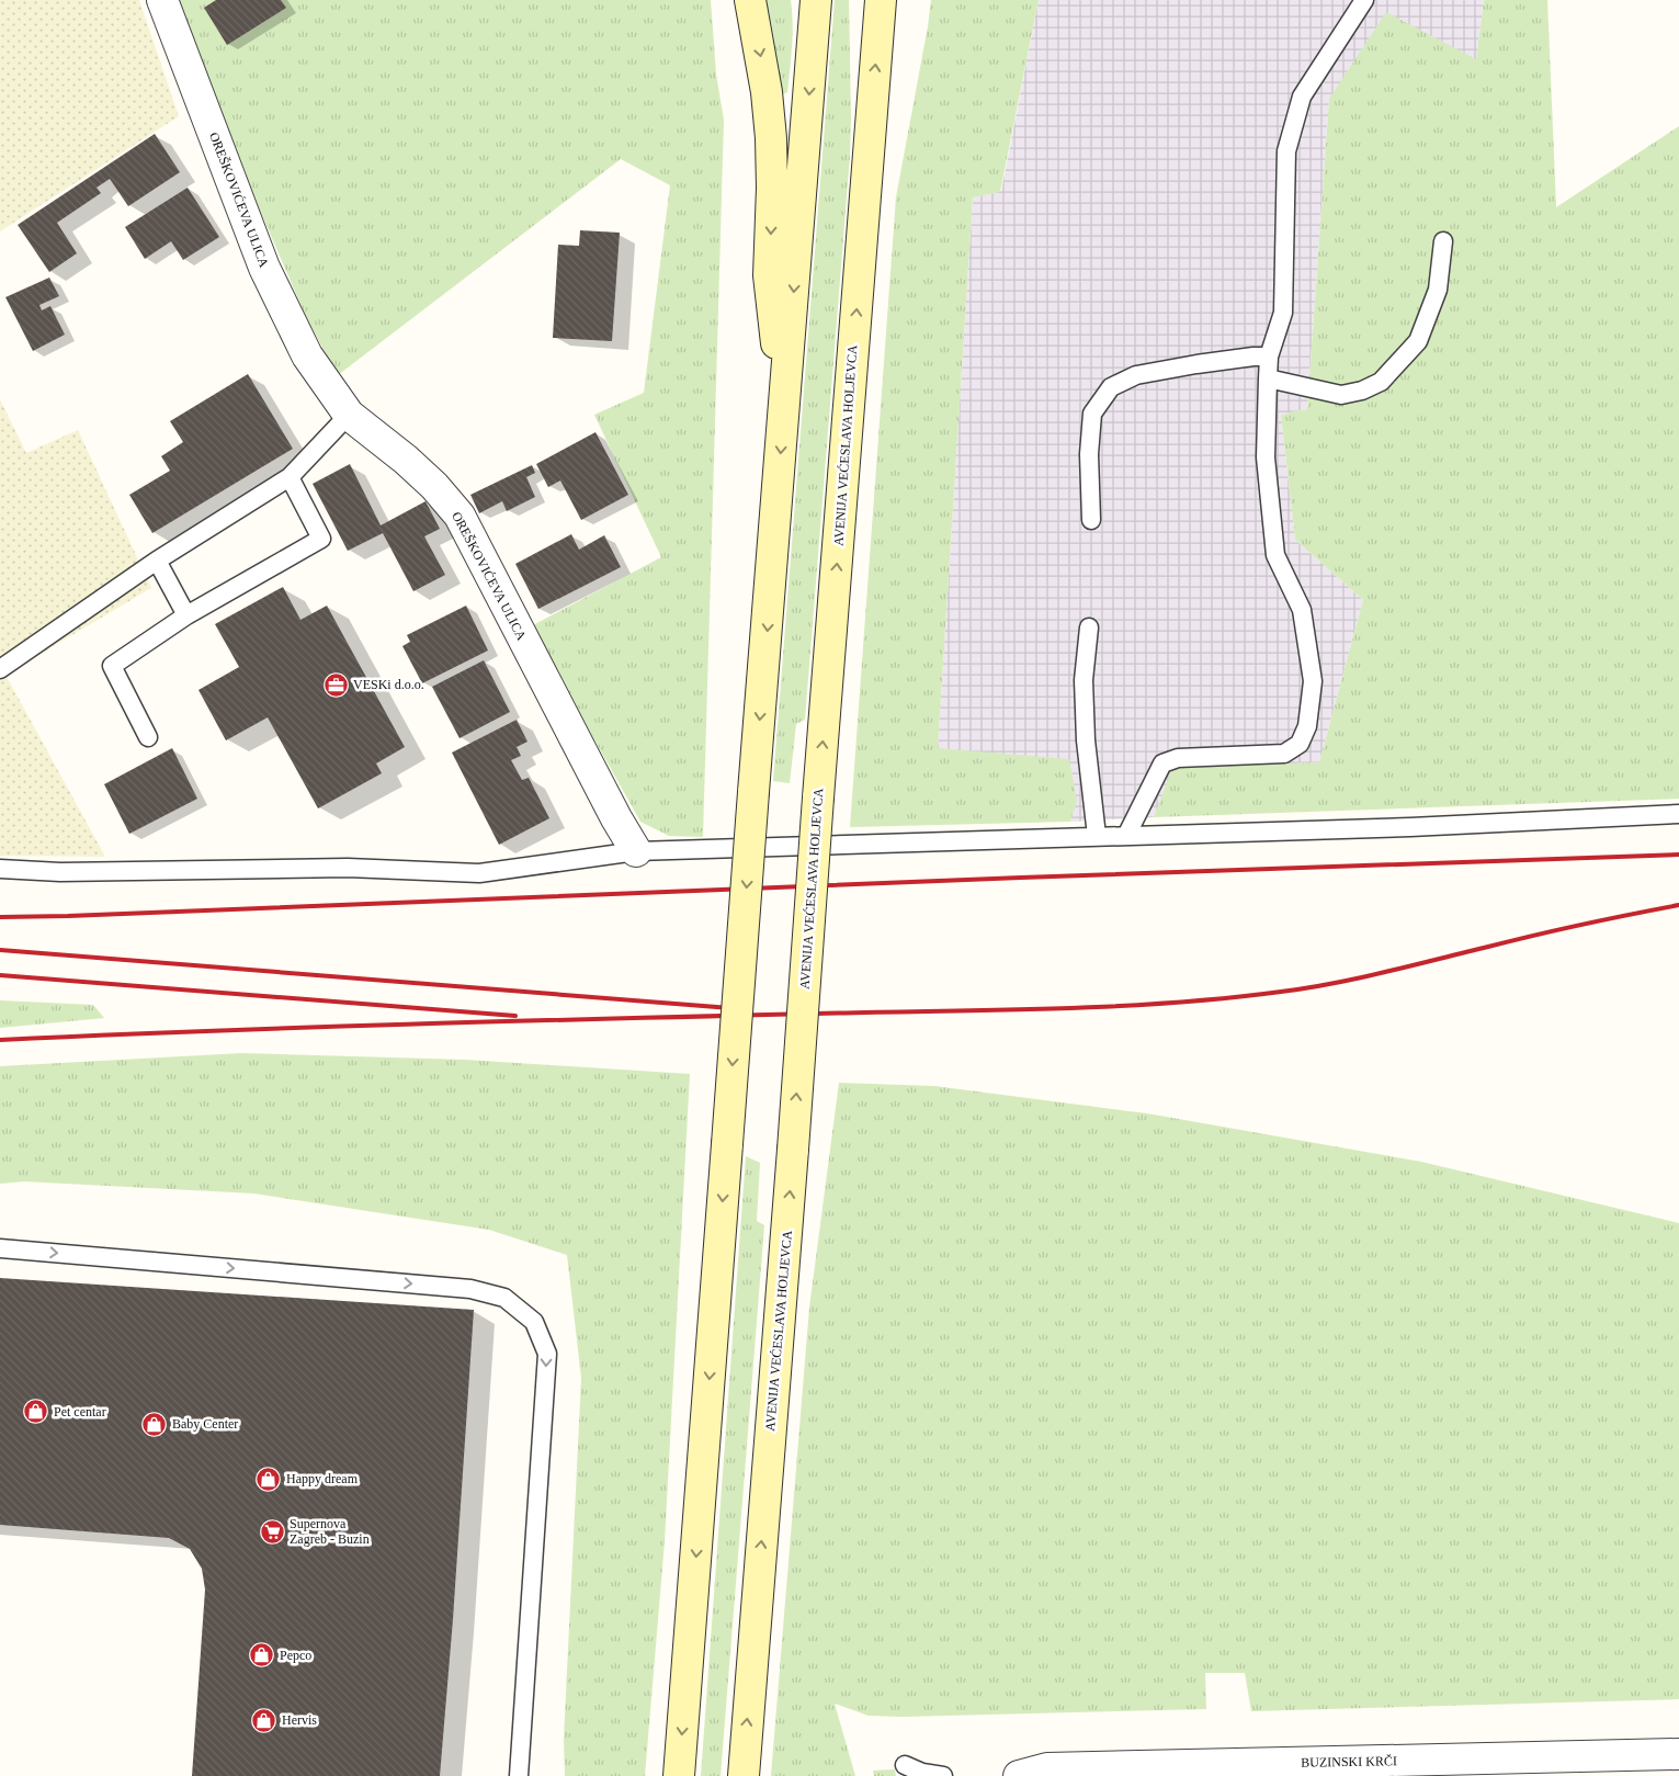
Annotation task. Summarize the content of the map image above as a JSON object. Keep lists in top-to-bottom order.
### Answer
{
  "streets": {
    "main road": ["AVENIJA VEĆESLAVA HOLJEVCA"],
    "street": ["OREŠKOVIĆEVA ULICA", "BUZINSKI KRČI"]
  },
  "places": {
    "office": ["VESKi d.o.o."],
    "shop": [
      "Pet centar",
      "Baby Center",
      "Happy dream",
      "Pepco",
      "Hervis"
    ],
    "supermarket": ["Supernova Zagreb - Buzin"]
  }
}
